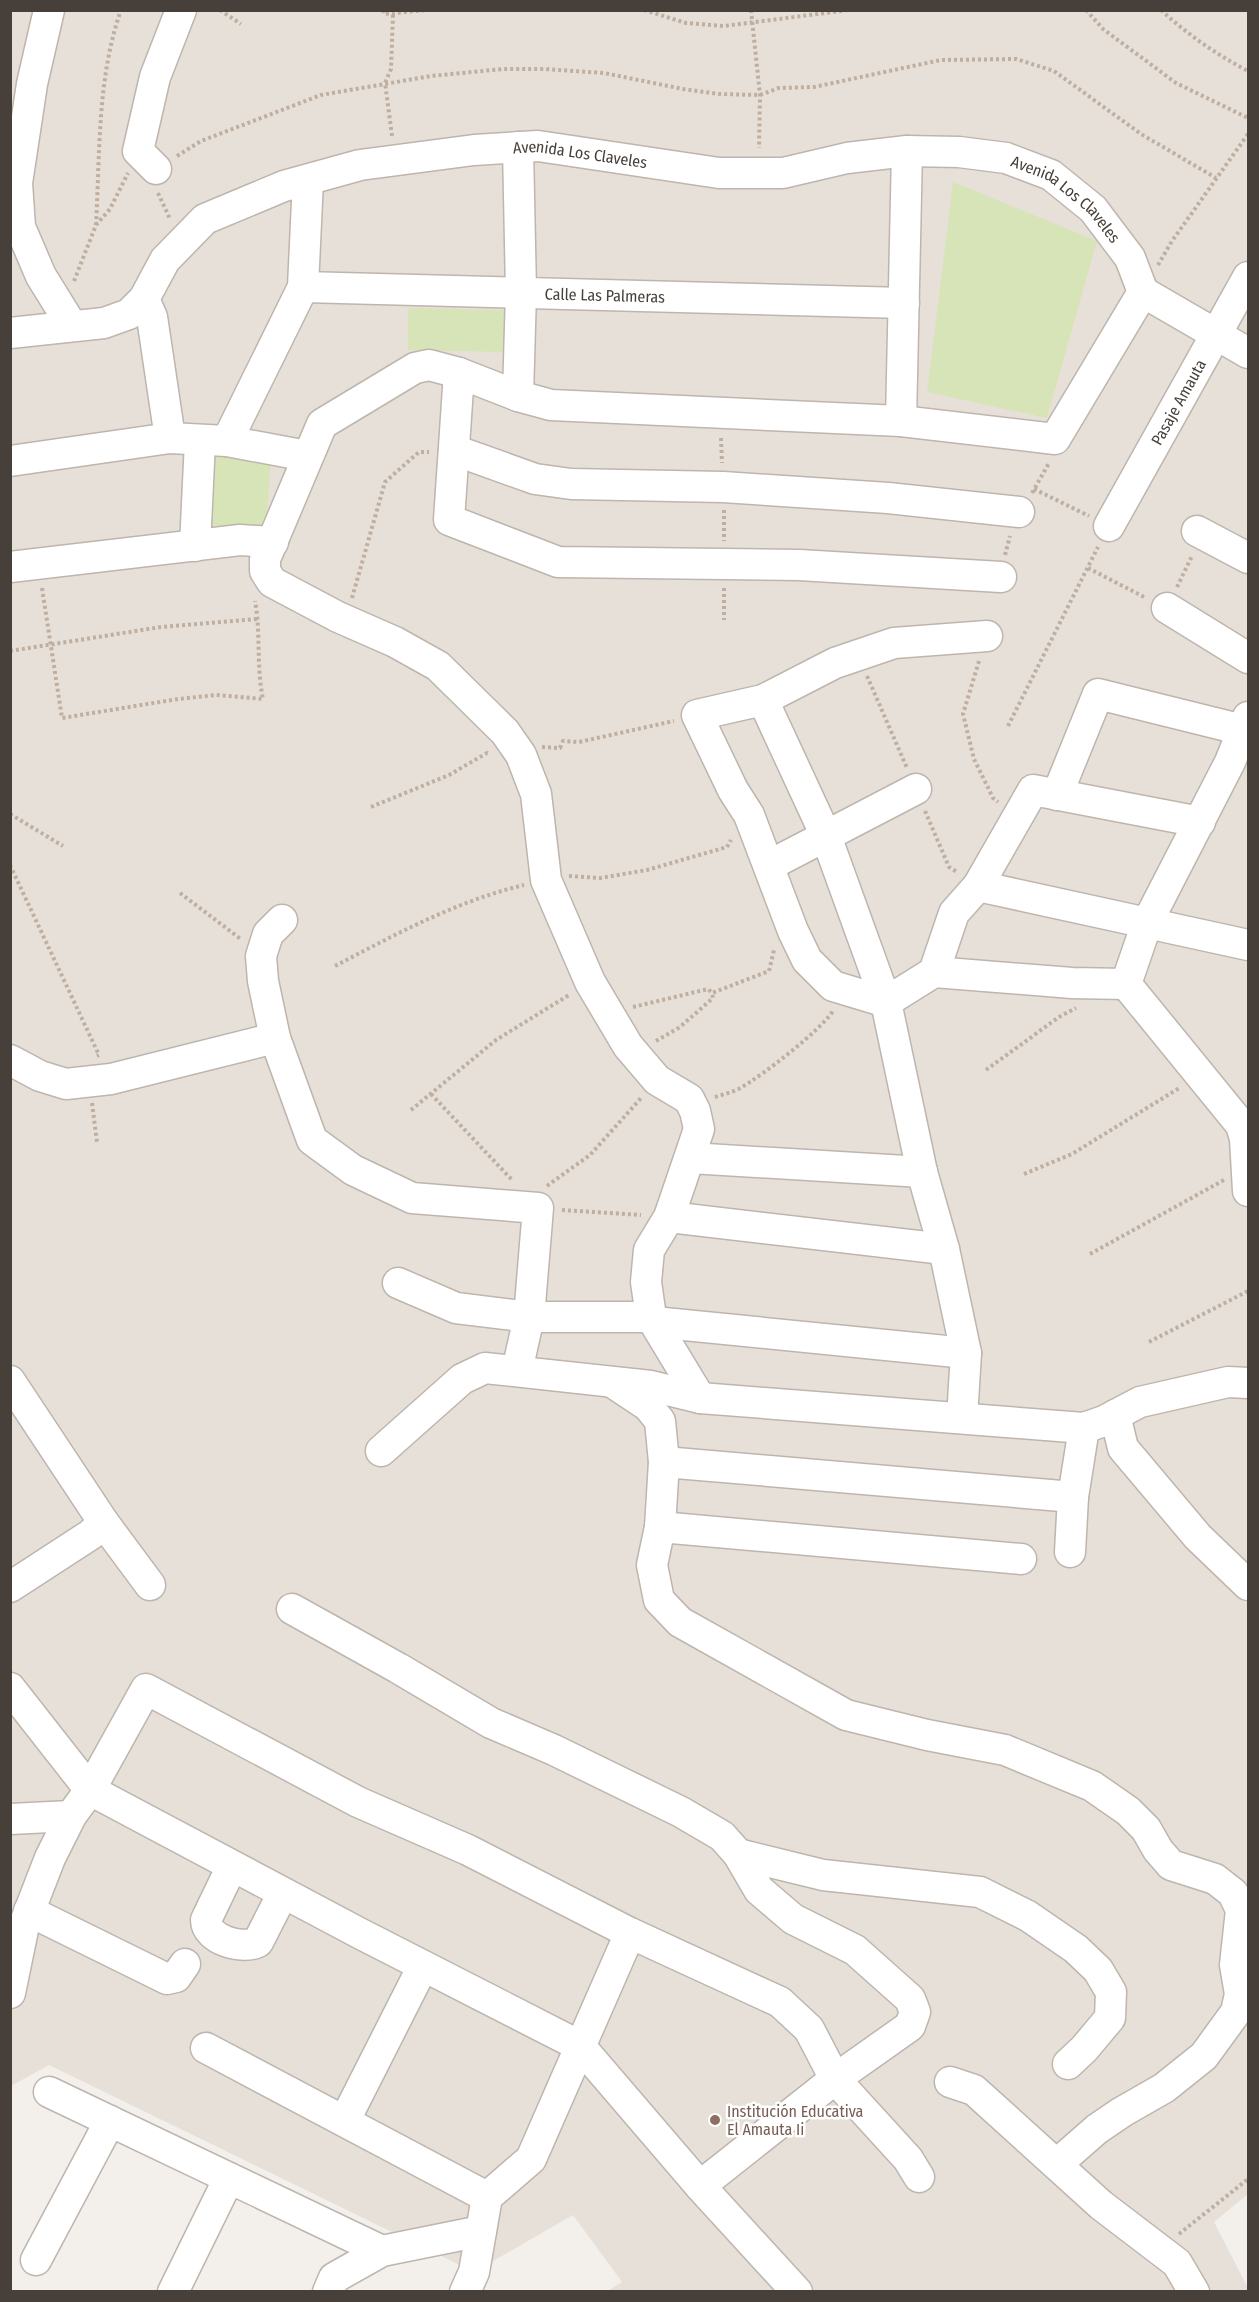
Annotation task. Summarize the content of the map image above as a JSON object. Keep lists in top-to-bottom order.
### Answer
{
  "streets": {
    "street": ["Avenida Los Claveles", "Calle Las Palmeras", "Pasaje Amauta"]
  },
  "places": ["Institución Educativa El Amauta Ii"]
}
